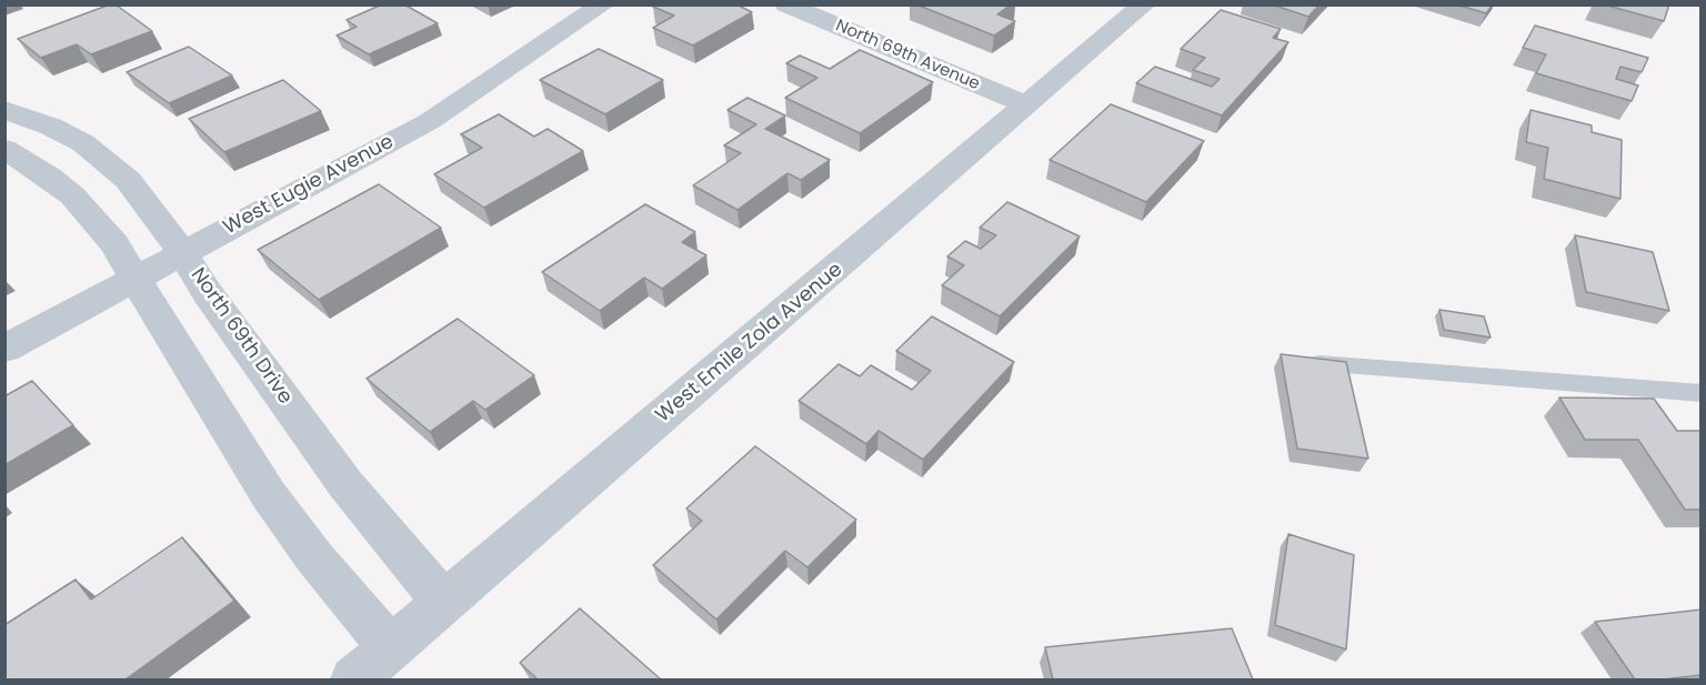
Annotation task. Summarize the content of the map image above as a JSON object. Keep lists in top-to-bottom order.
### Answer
{
  "streets": {
    "street": [
      "North 69th Avenue",
      "West Eugie Avenue",
      "North 69th Drive",
      "West Emile Zola Avenue"
    ]
  },
  "crossings": [
    ["North 69th Avenue", "West Emile Zola Avenue"],
    ["West Eugie Avenue", "North 69th Drive"],
    ["North 69th Drive", "West Emile Zola Avenue"]
  ]
}
